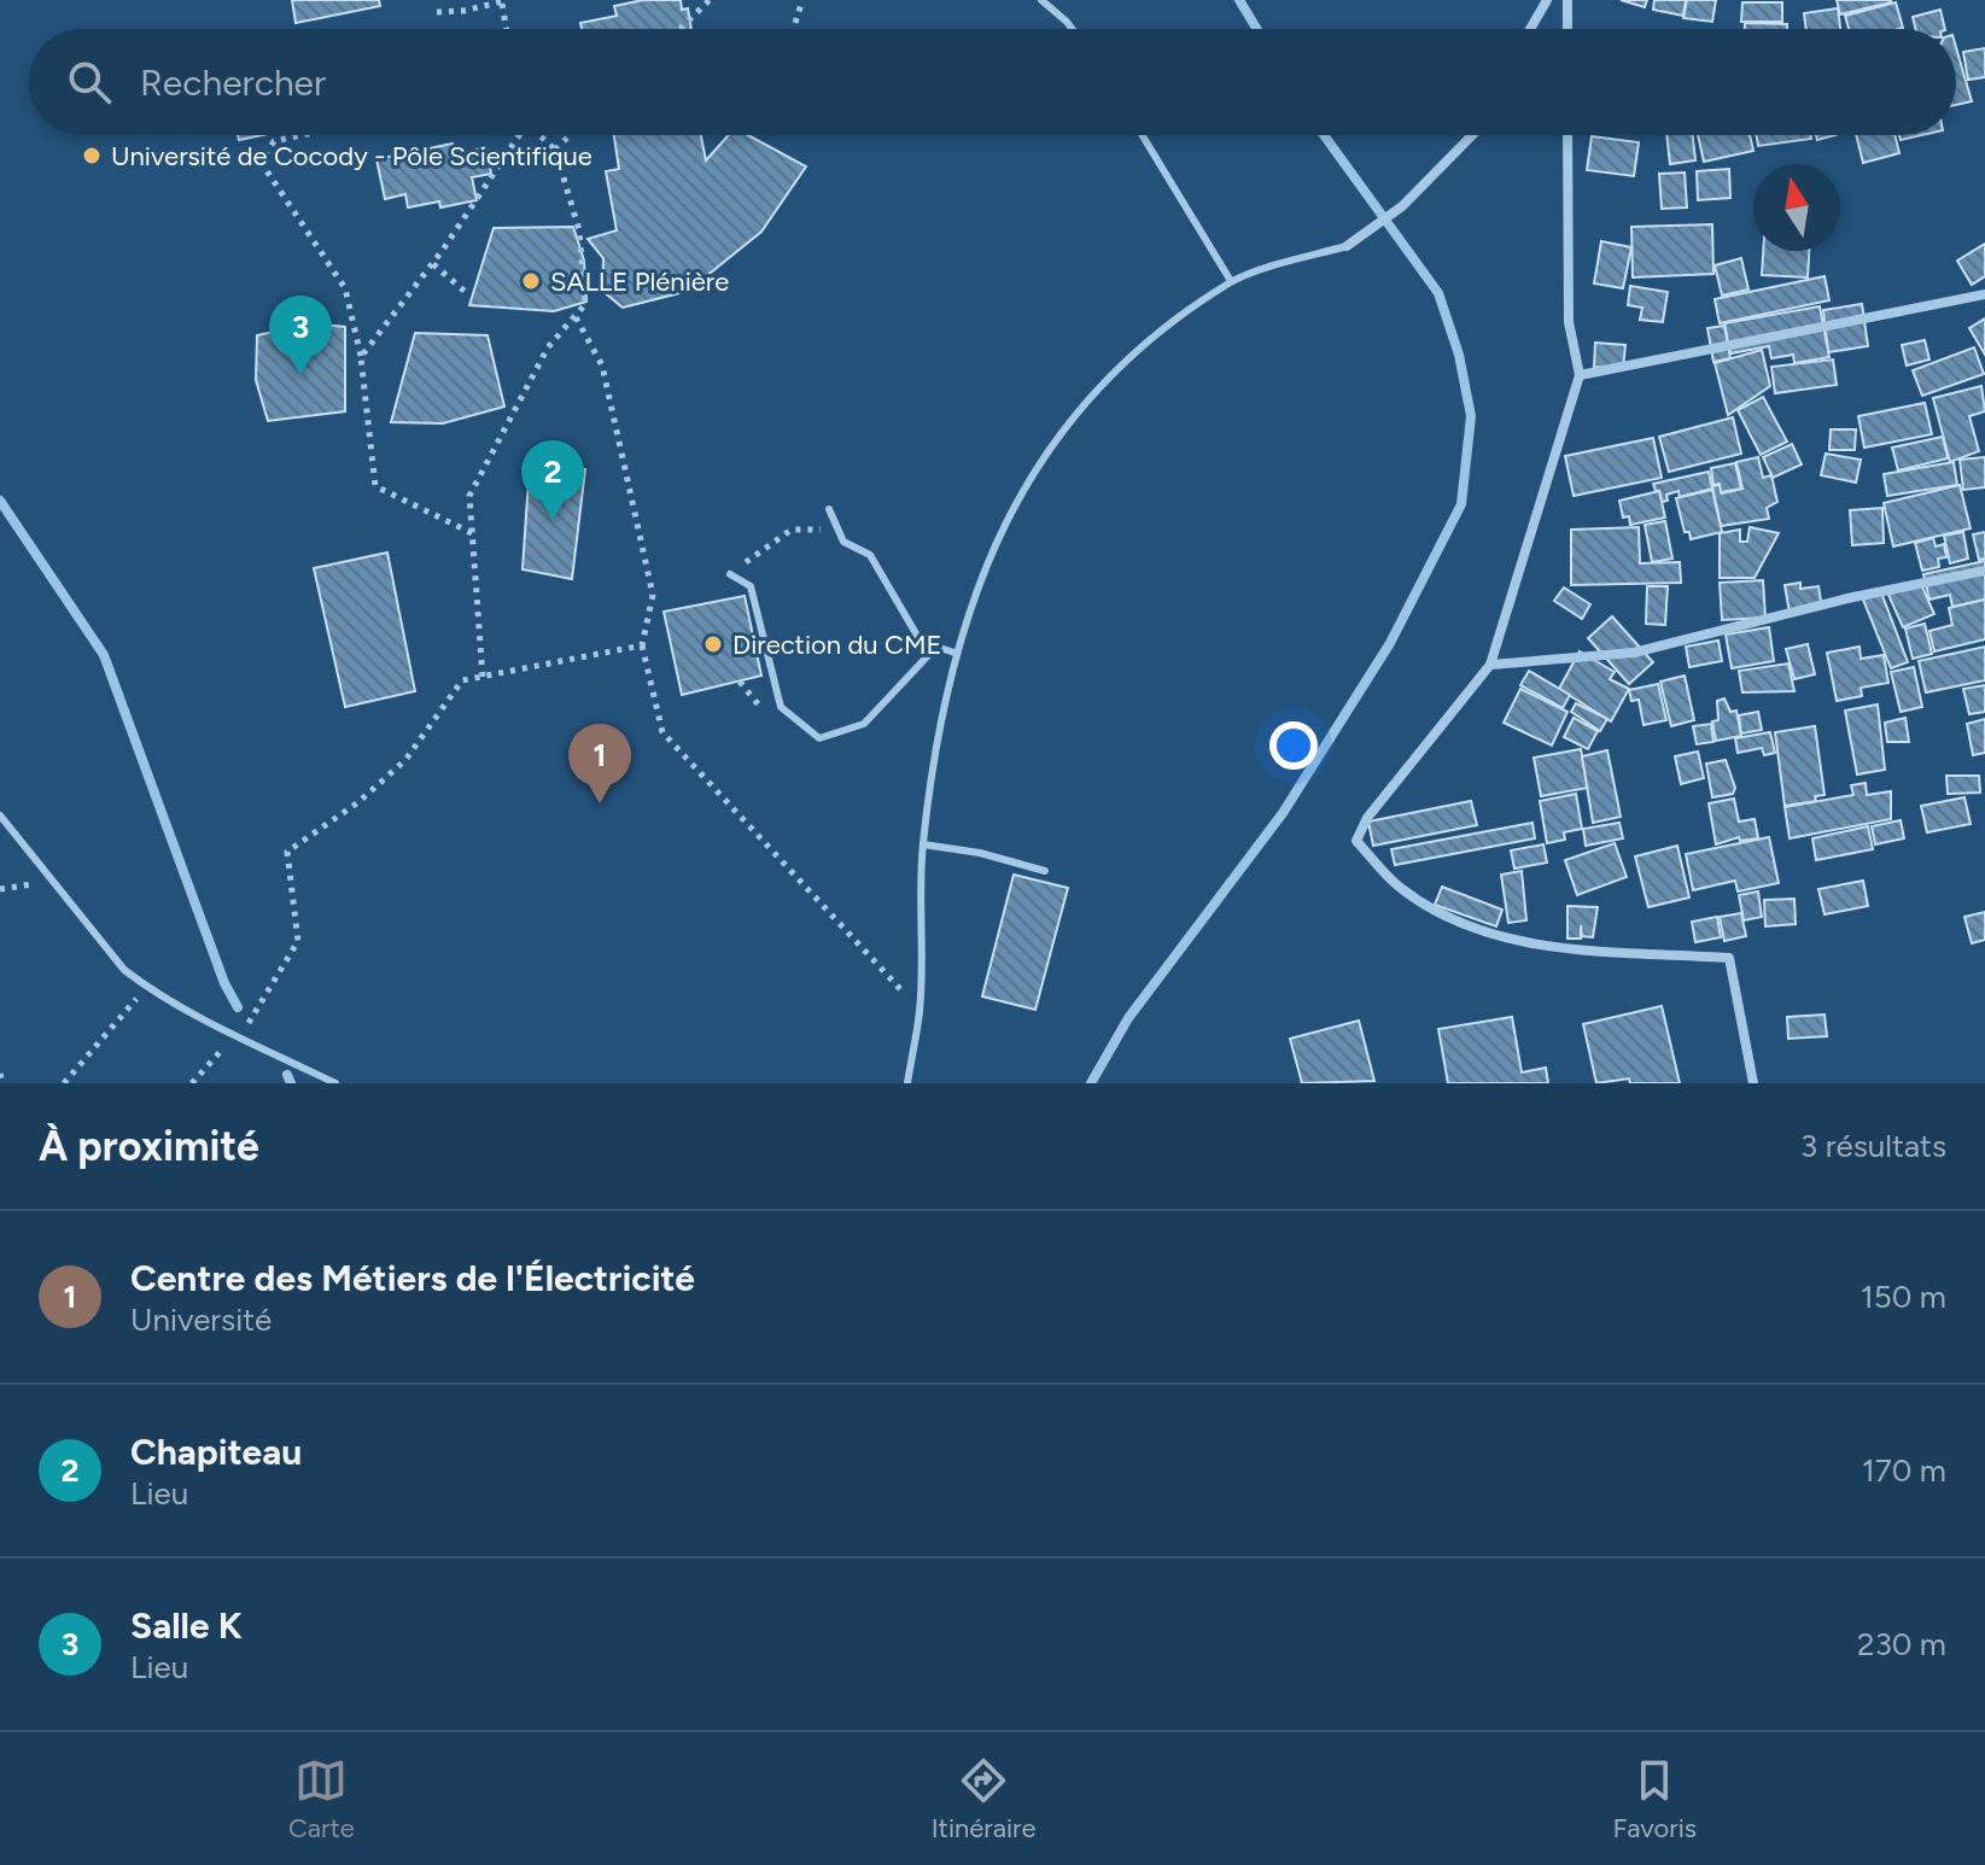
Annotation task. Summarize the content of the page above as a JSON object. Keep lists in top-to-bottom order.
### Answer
{
  "places": ["Université de Cocody - Pôle Scientifique", "SALLE Plénière", "Direction du CME"],
  "north": "top",
  "page": {
    "search": "Rechercher",
    "pins": ["3", "2", "1"],
    "heading": ["À proximité", "3 résultats"],
    "list": [
      {
        "mark": "1",
        "name": "Centre des Métiers de l'Électricité",
        "note": "Université",
        "value": "150 m"
      },
      {
        "mark": "2",
        "name": "Chapiteau",
        "note": "Lieu",
        "value": "170 m"
      },
      {
        "mark": "3",
        "name": "Salle K",
        "note": "Lieu",
        "value": "230 m"
      }
    ],
    "nav": ["Carte", "Itinéraire", "Favoris"]
  }
}
